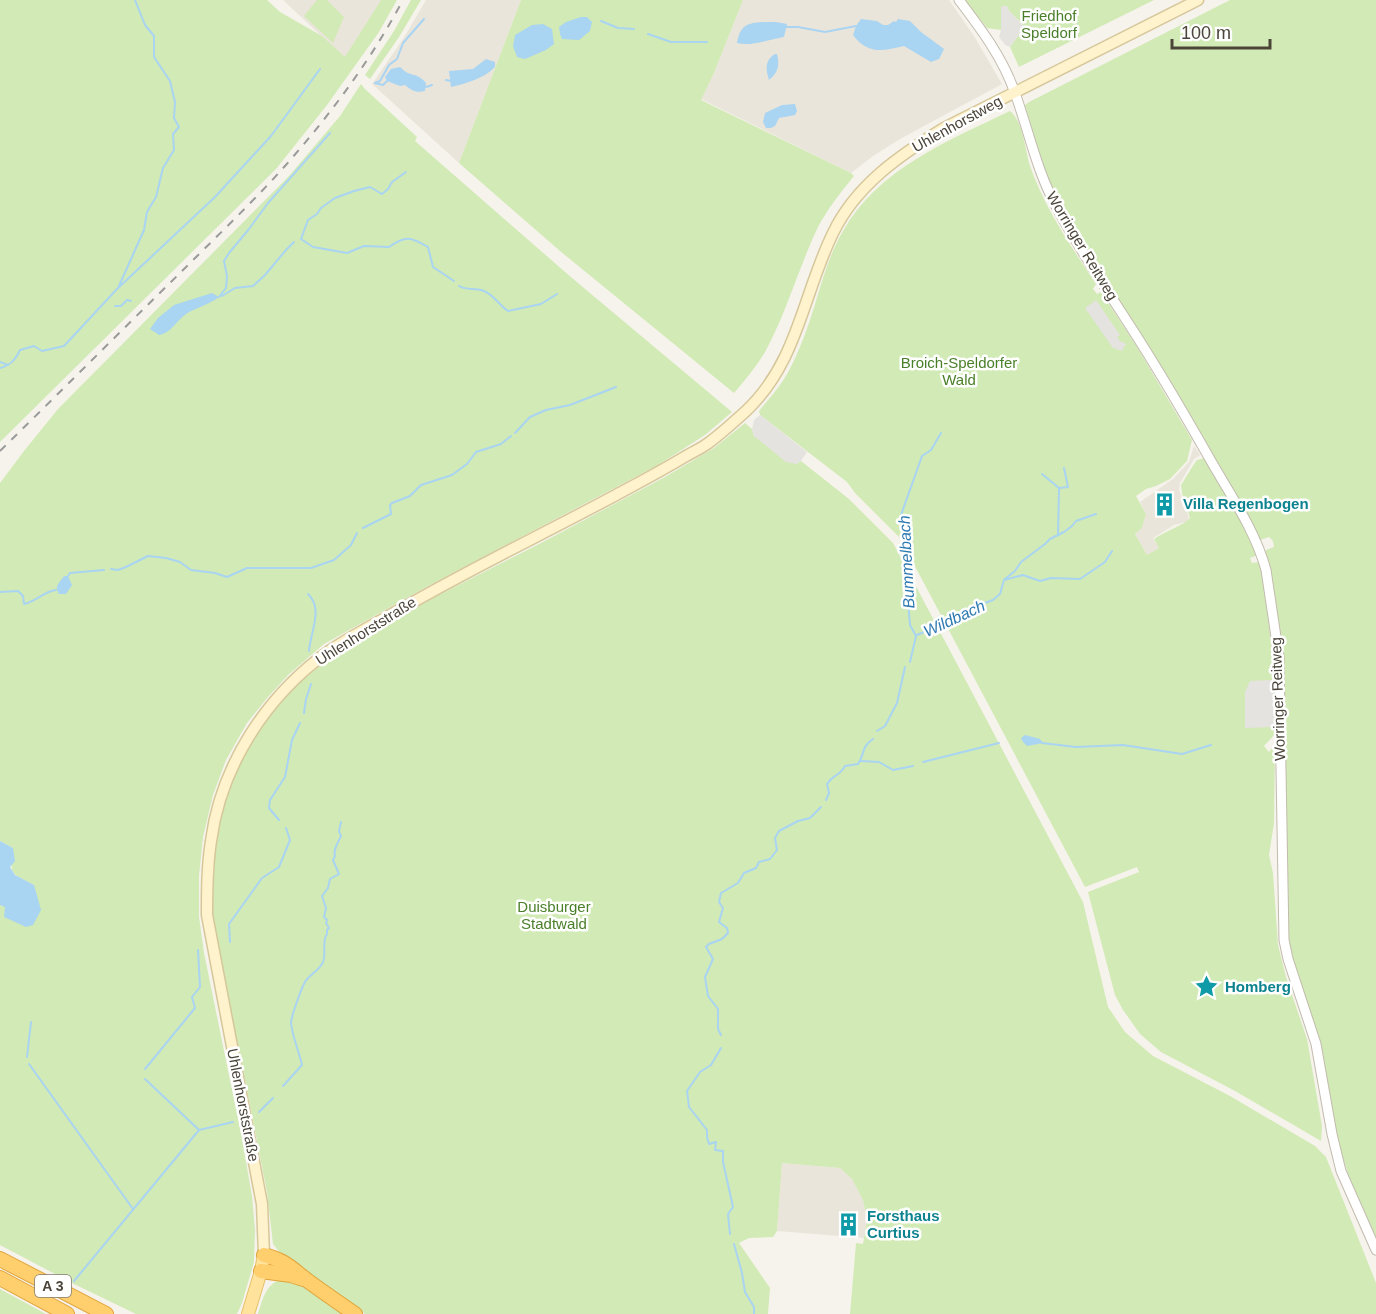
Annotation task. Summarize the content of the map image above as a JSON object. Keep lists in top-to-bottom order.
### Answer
{
  "streets": {
    "highway": ["A 3"],
    "main road": ["Uhlenhorstweg", "Uhlenhorststraße"],
    "street": ["Worringer Reitweg"]
  },
  "crossings": [
    ["Uhlenhorstweg", "Worringer Reitweg"],
    ["Uhlenhorstweg", "Uhlenhorststraße"]
  ],
  "water": ["Bummelbach", "Wildbach"],
  "parks": ["Friedhof Speldorf", "Broich-Speldorfer Wald", "Duisburger Stadtwald"],
  "places": {
    "building": ["Villa Regenbogen", "Forsthaus Curtius"],
    "place": ["Homberg"]
  },
  "scale_bar": "100 m"
}
